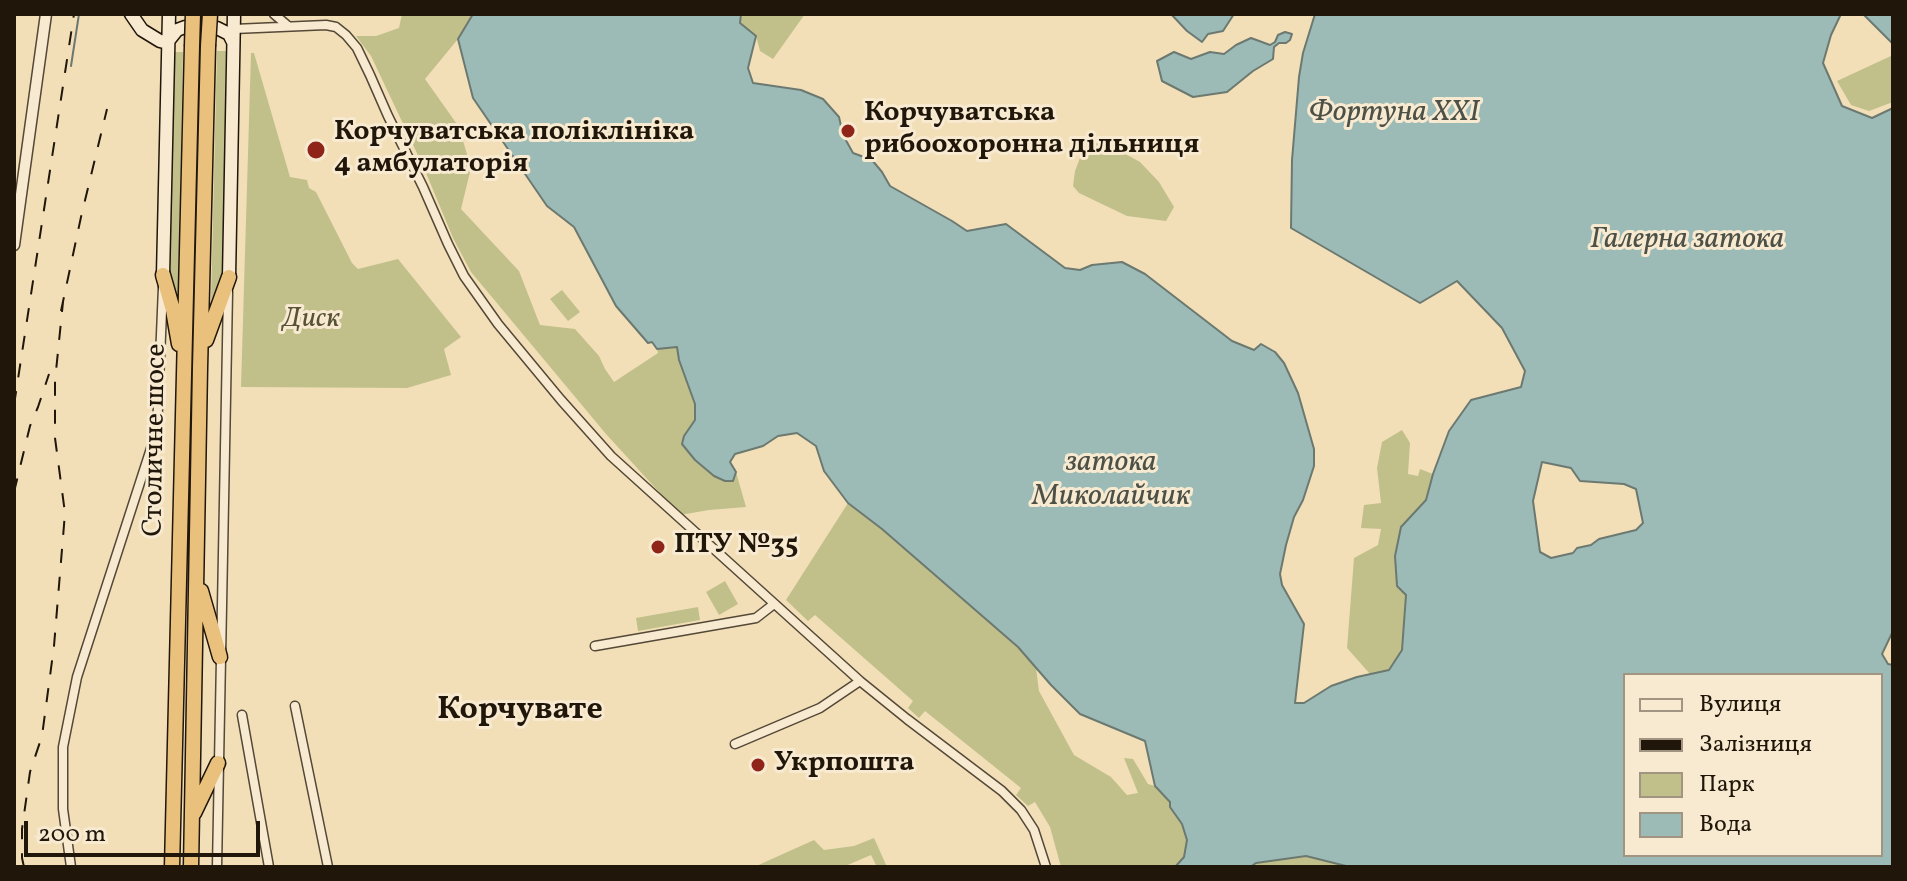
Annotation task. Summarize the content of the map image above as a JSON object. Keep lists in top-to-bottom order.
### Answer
{
  "streets": {
    "highway": ["Столичне шосе"]
  },
  "districts": ["Корчувате"],
  "water": ["Фортуна XXI", "Галерна затока", "затока Миколайчик"],
  "parks": ["Диск"],
  "places": [
    "Корчуватська рибоохоронна дільниця",
    "Корчуватська поліклініка 4 амбулаторія",
    "ПТУ №35",
    "Укрпошта"
  ],
  "legend": [
    "Вулиця",
    "Залізниця",
    "Парк",
    "Вода"
  ],
  "scale_bar": "200 m"
}
